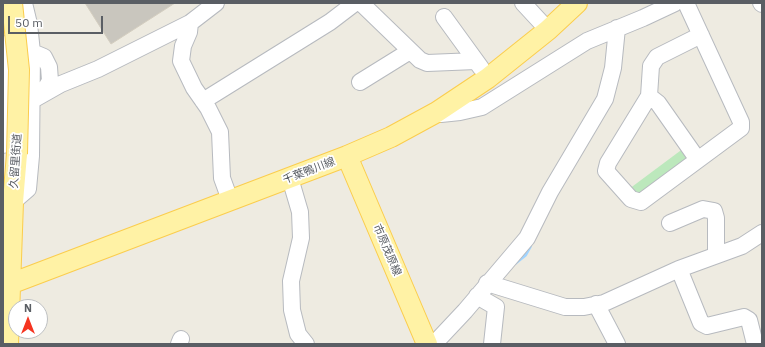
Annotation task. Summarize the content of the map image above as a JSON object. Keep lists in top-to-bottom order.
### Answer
{
  "streets": {
    "main road": ["久留里街道", "千葉鴨川線", "市原茂原線"]
  },
  "crossings": [
    ["久留里街道", "千葉鴨川線"],
    ["千葉鴨川線", "市原茂原線"]
  ],
  "scale_bar": "50 m",
  "north": "top"
}
